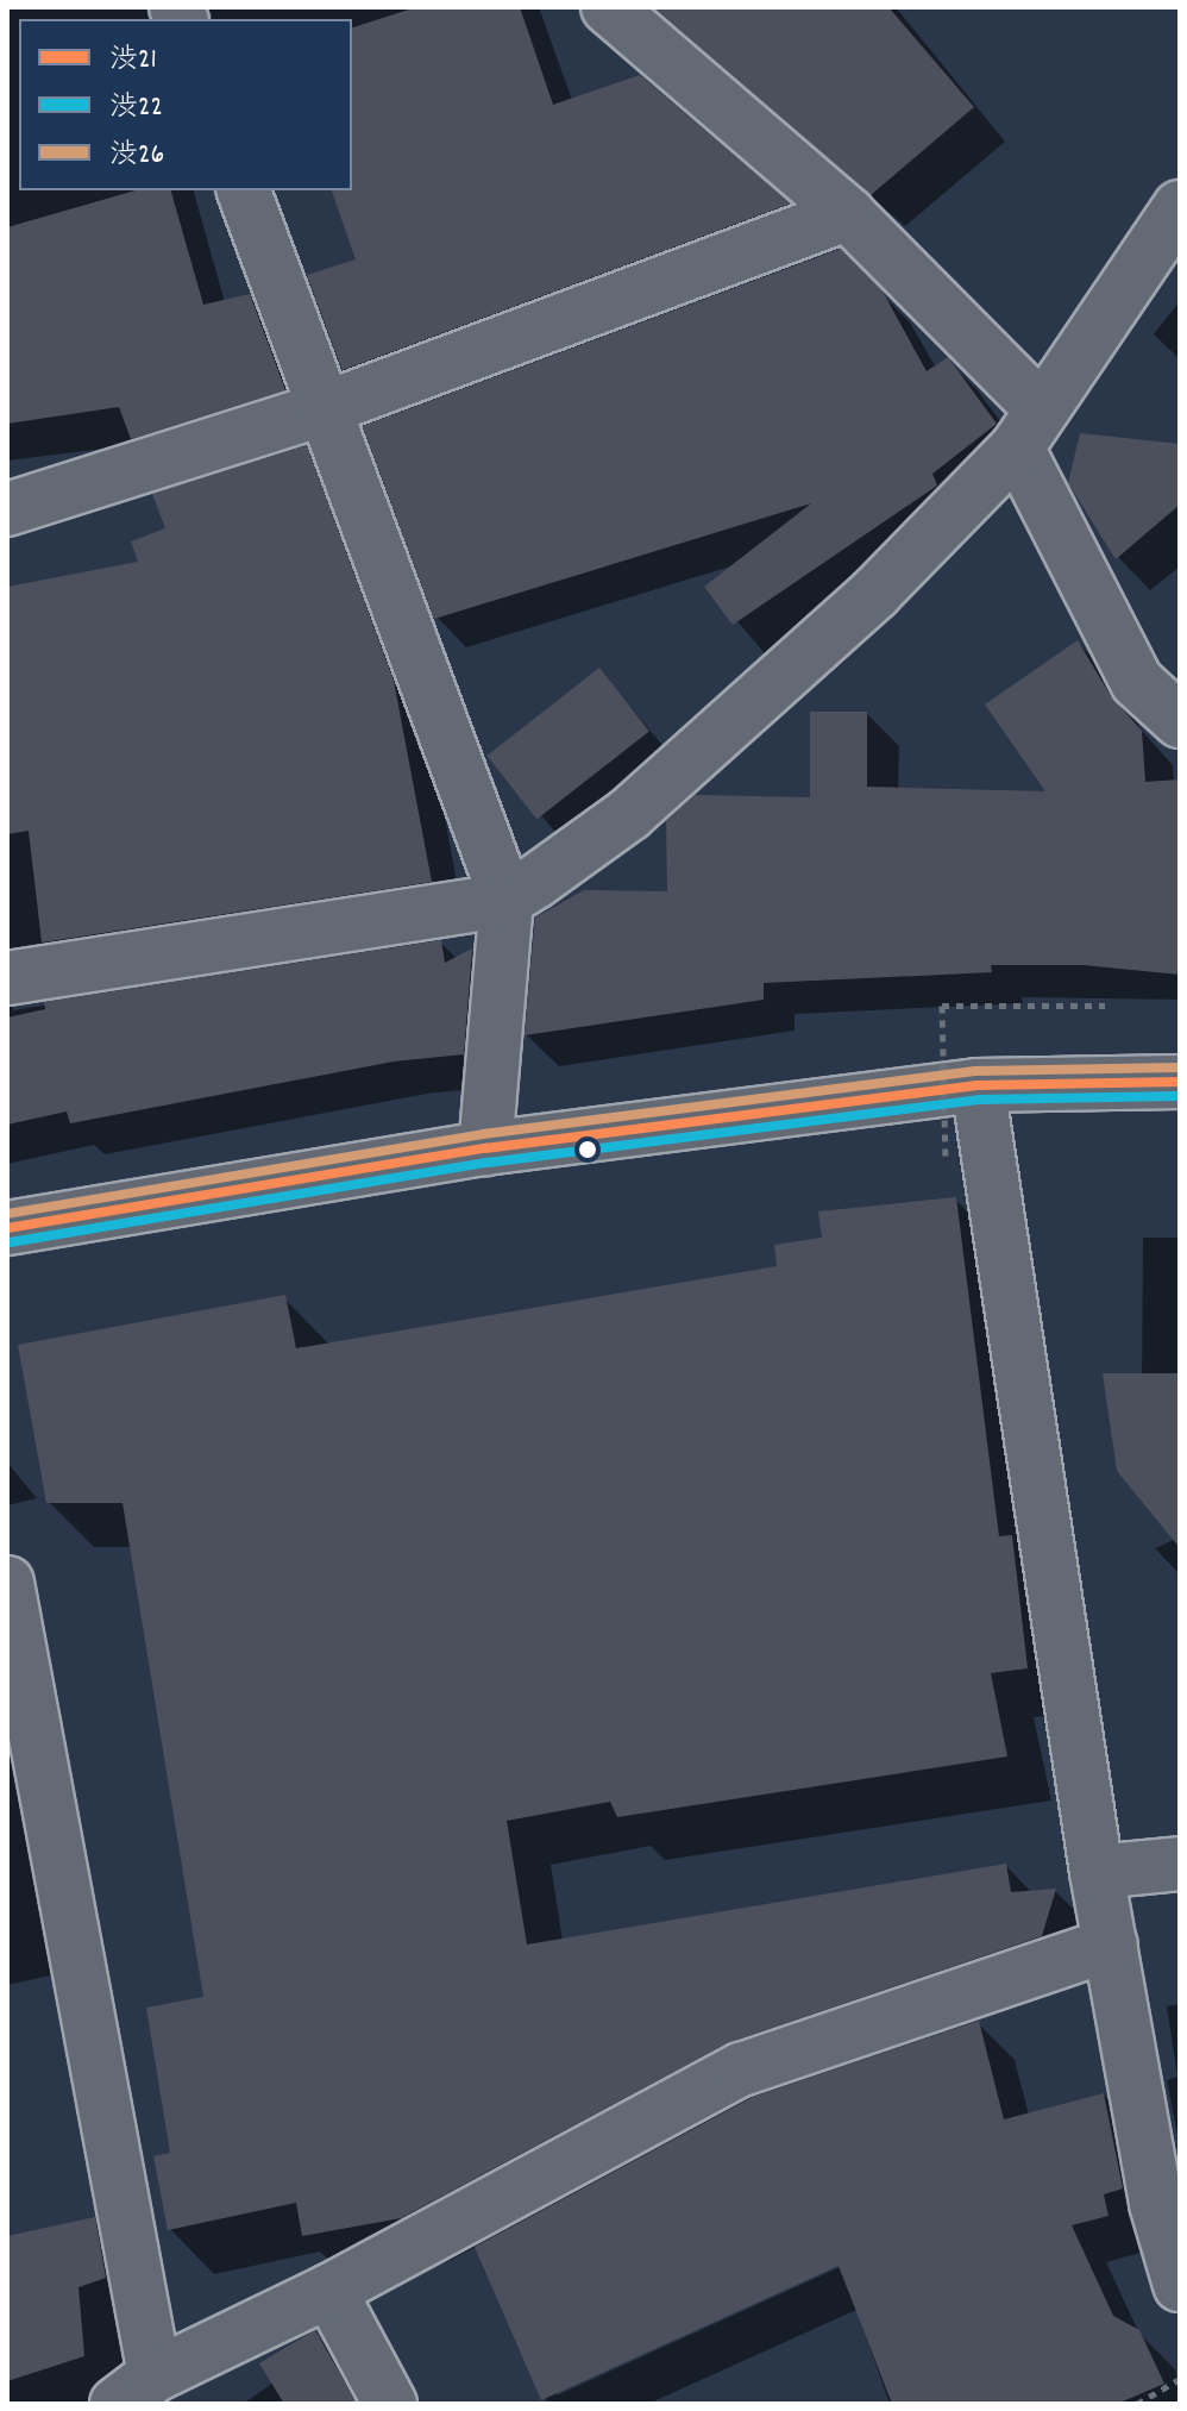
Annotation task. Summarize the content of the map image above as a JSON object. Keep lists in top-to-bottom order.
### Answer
{
  "lines": ["transit line 渋26", "transit line 渋21", "transit line 渋22"],
  "legend": ["渋21", "渋22", "渋26"]
}
